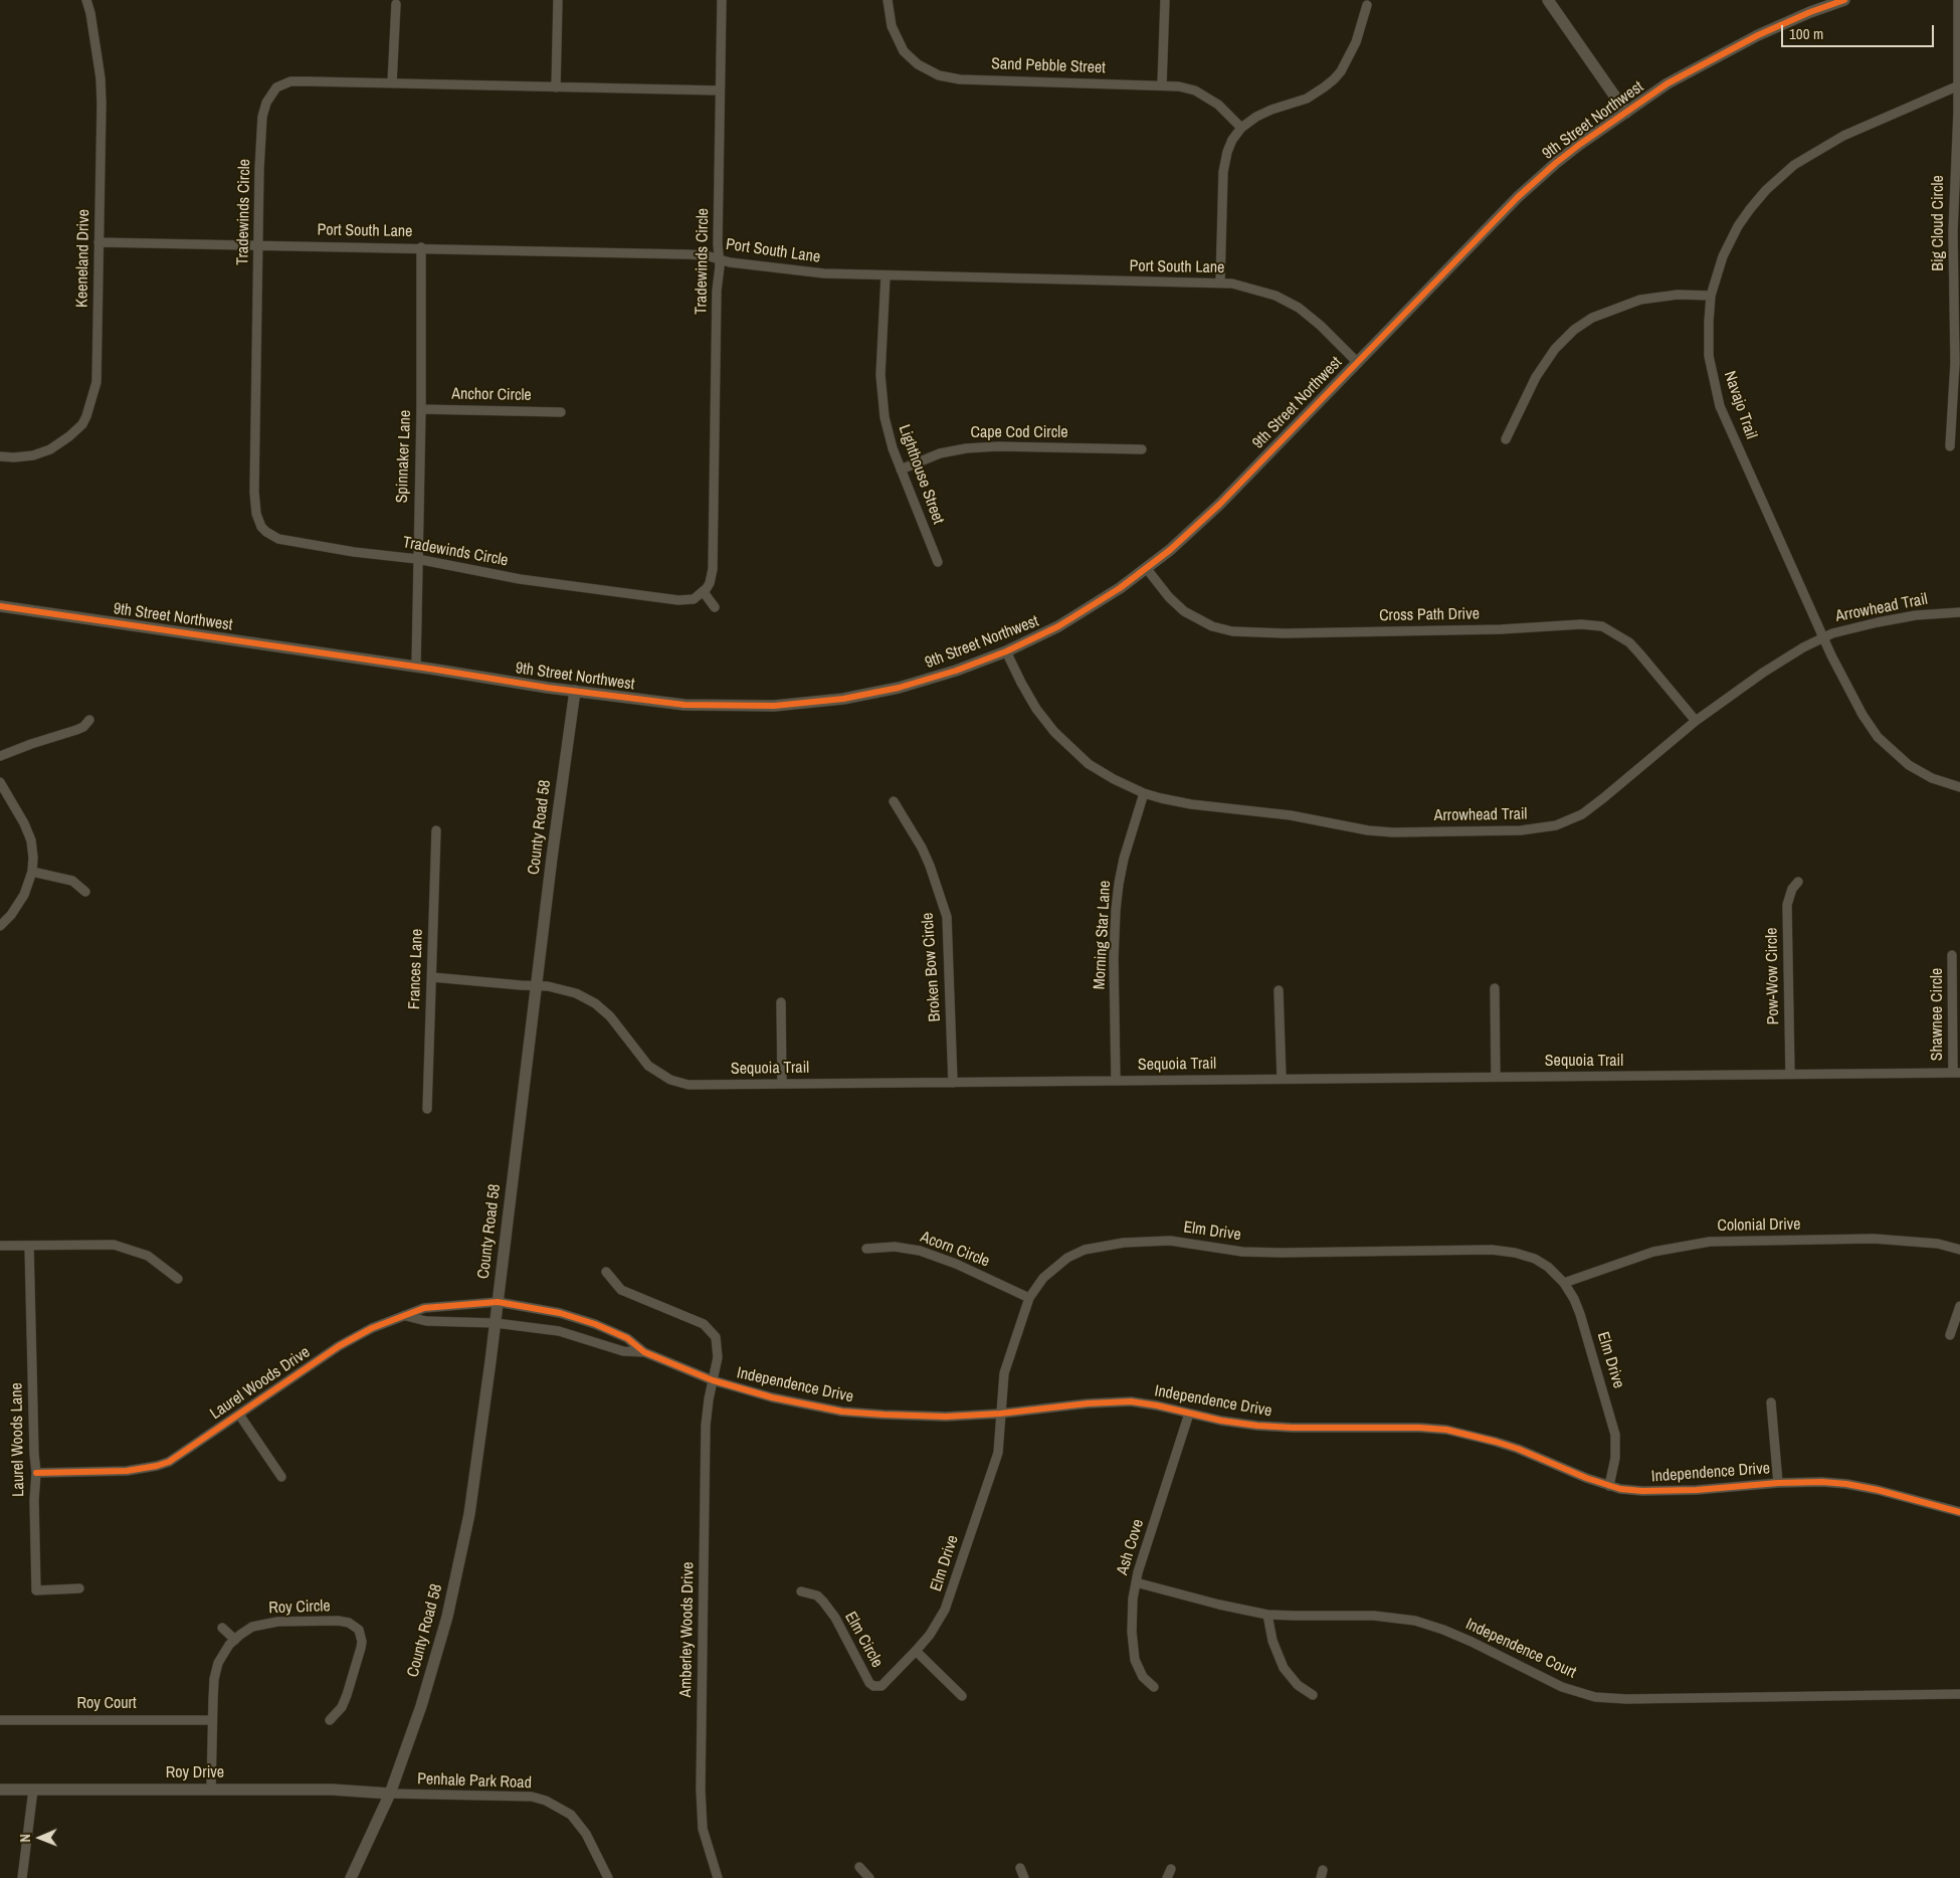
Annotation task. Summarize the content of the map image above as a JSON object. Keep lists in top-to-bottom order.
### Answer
{
  "streets": {
    "street": [
      "Sand Pebble Street",
      "9th Street Northwest",
      "Tradewinds Circle",
      "Big Cloud Circle",
      "Port South Lane",
      "Keeneland Drive",
      "Anchor Circle",
      "Navajo Trail",
      "Cape Cod Circle",
      "Spinnaker Lane",
      "Lighthouse Street",
      "Arrowhead Trail",
      "Cross Path Drive",
      "County Road 58",
      "Morning Star Lane",
      "Broken Bow Circle",
      "Frances Lane",
      "Pow-Wow Circle",
      "Shawnee Circle",
      "Sequoia Trail",
      "Colonial Drive",
      "Elm Drive",
      "Acorn Circle",
      "Laurel Woods Drive",
      "Independence Drive",
      "Laurel Woods Lane",
      "Ash Cove",
      "Roy Circle",
      "Amberley Woods Drive",
      "Elm Circle",
      "Independence Court",
      "Roy Court",
      "Roy Drive",
      "Penhale Park Road"
    ]
  },
  "crossings": [
    ["9th Street Northwest", "Port South Lane"],
    ["9th Street Northwest", "Spinnaker Lane"],
    ["9th Street Northwest", "Arrowhead Trail"],
    ["9th Street Northwest", "Cross Path Drive"],
    ["9th Street Northwest", "County Road 58"],
    ["Tradewinds Circle", "Port South Lane"],
    ["Tradewinds Circle", "Spinnaker Lane"],
    ["Big Cloud Circle", "Navajo Trail"],
    ["Port South Lane", "Keeneland Drive"],
    ["Port South Lane", "Spinnaker Lane"],
    ["Port South Lane", "Lighthouse Street"],
    ["Anchor Circle", "Spinnaker Lane"],
    ["Navajo Trail", "Arrowhead Trail"],
    ["Cape Cod Circle", "Lighthouse Street"],
    ["Arrowhead Trail", "Cross Path Drive"],
    ["Arrowhead Trail", "Morning Star Lane"],
    ["County Road 58", "Sequoia Trail"],
    ["County Road 58", "Laurel Woods Drive"],
    ["County Road 58", "Independence Drive"],
    ["County Road 58", "Roy Drive"],
    ["County Road 58", "Penhale Park Road"],
    ["Morning Star Lane", "Sequoia Trail"],
    ["Broken Bow Circle", "Sequoia Trail"],
    ["Frances Lane", "Sequoia Trail"],
    ["Pow-Wow Circle", "Sequoia Trail"],
    ["Shawnee Circle", "Sequoia Trail"],
    ["Colonial Drive", "Elm Drive"],
    ["Elm Drive", "Acorn Circle"],
    ["Elm Drive", "Independence Drive"],
    ["Elm Drive", "Elm Circle"],
    ["Laurel Woods Drive", "Independence Drive"],
    ["Laurel Woods Drive", "Laurel Woods Lane"],
    ["Independence Drive", "Ash Cove"],
    ["Independence Drive", "Amberley Woods Drive"],
    ["Ash Cove", "Independence Court"],
    ["Roy Circle", "Roy Court"],
    ["Roy Circle", "Roy Drive"],
    ["Roy Drive", "Penhale Park Road"]
  ],
  "scale_bar": "100 m",
  "north": "left"
}
